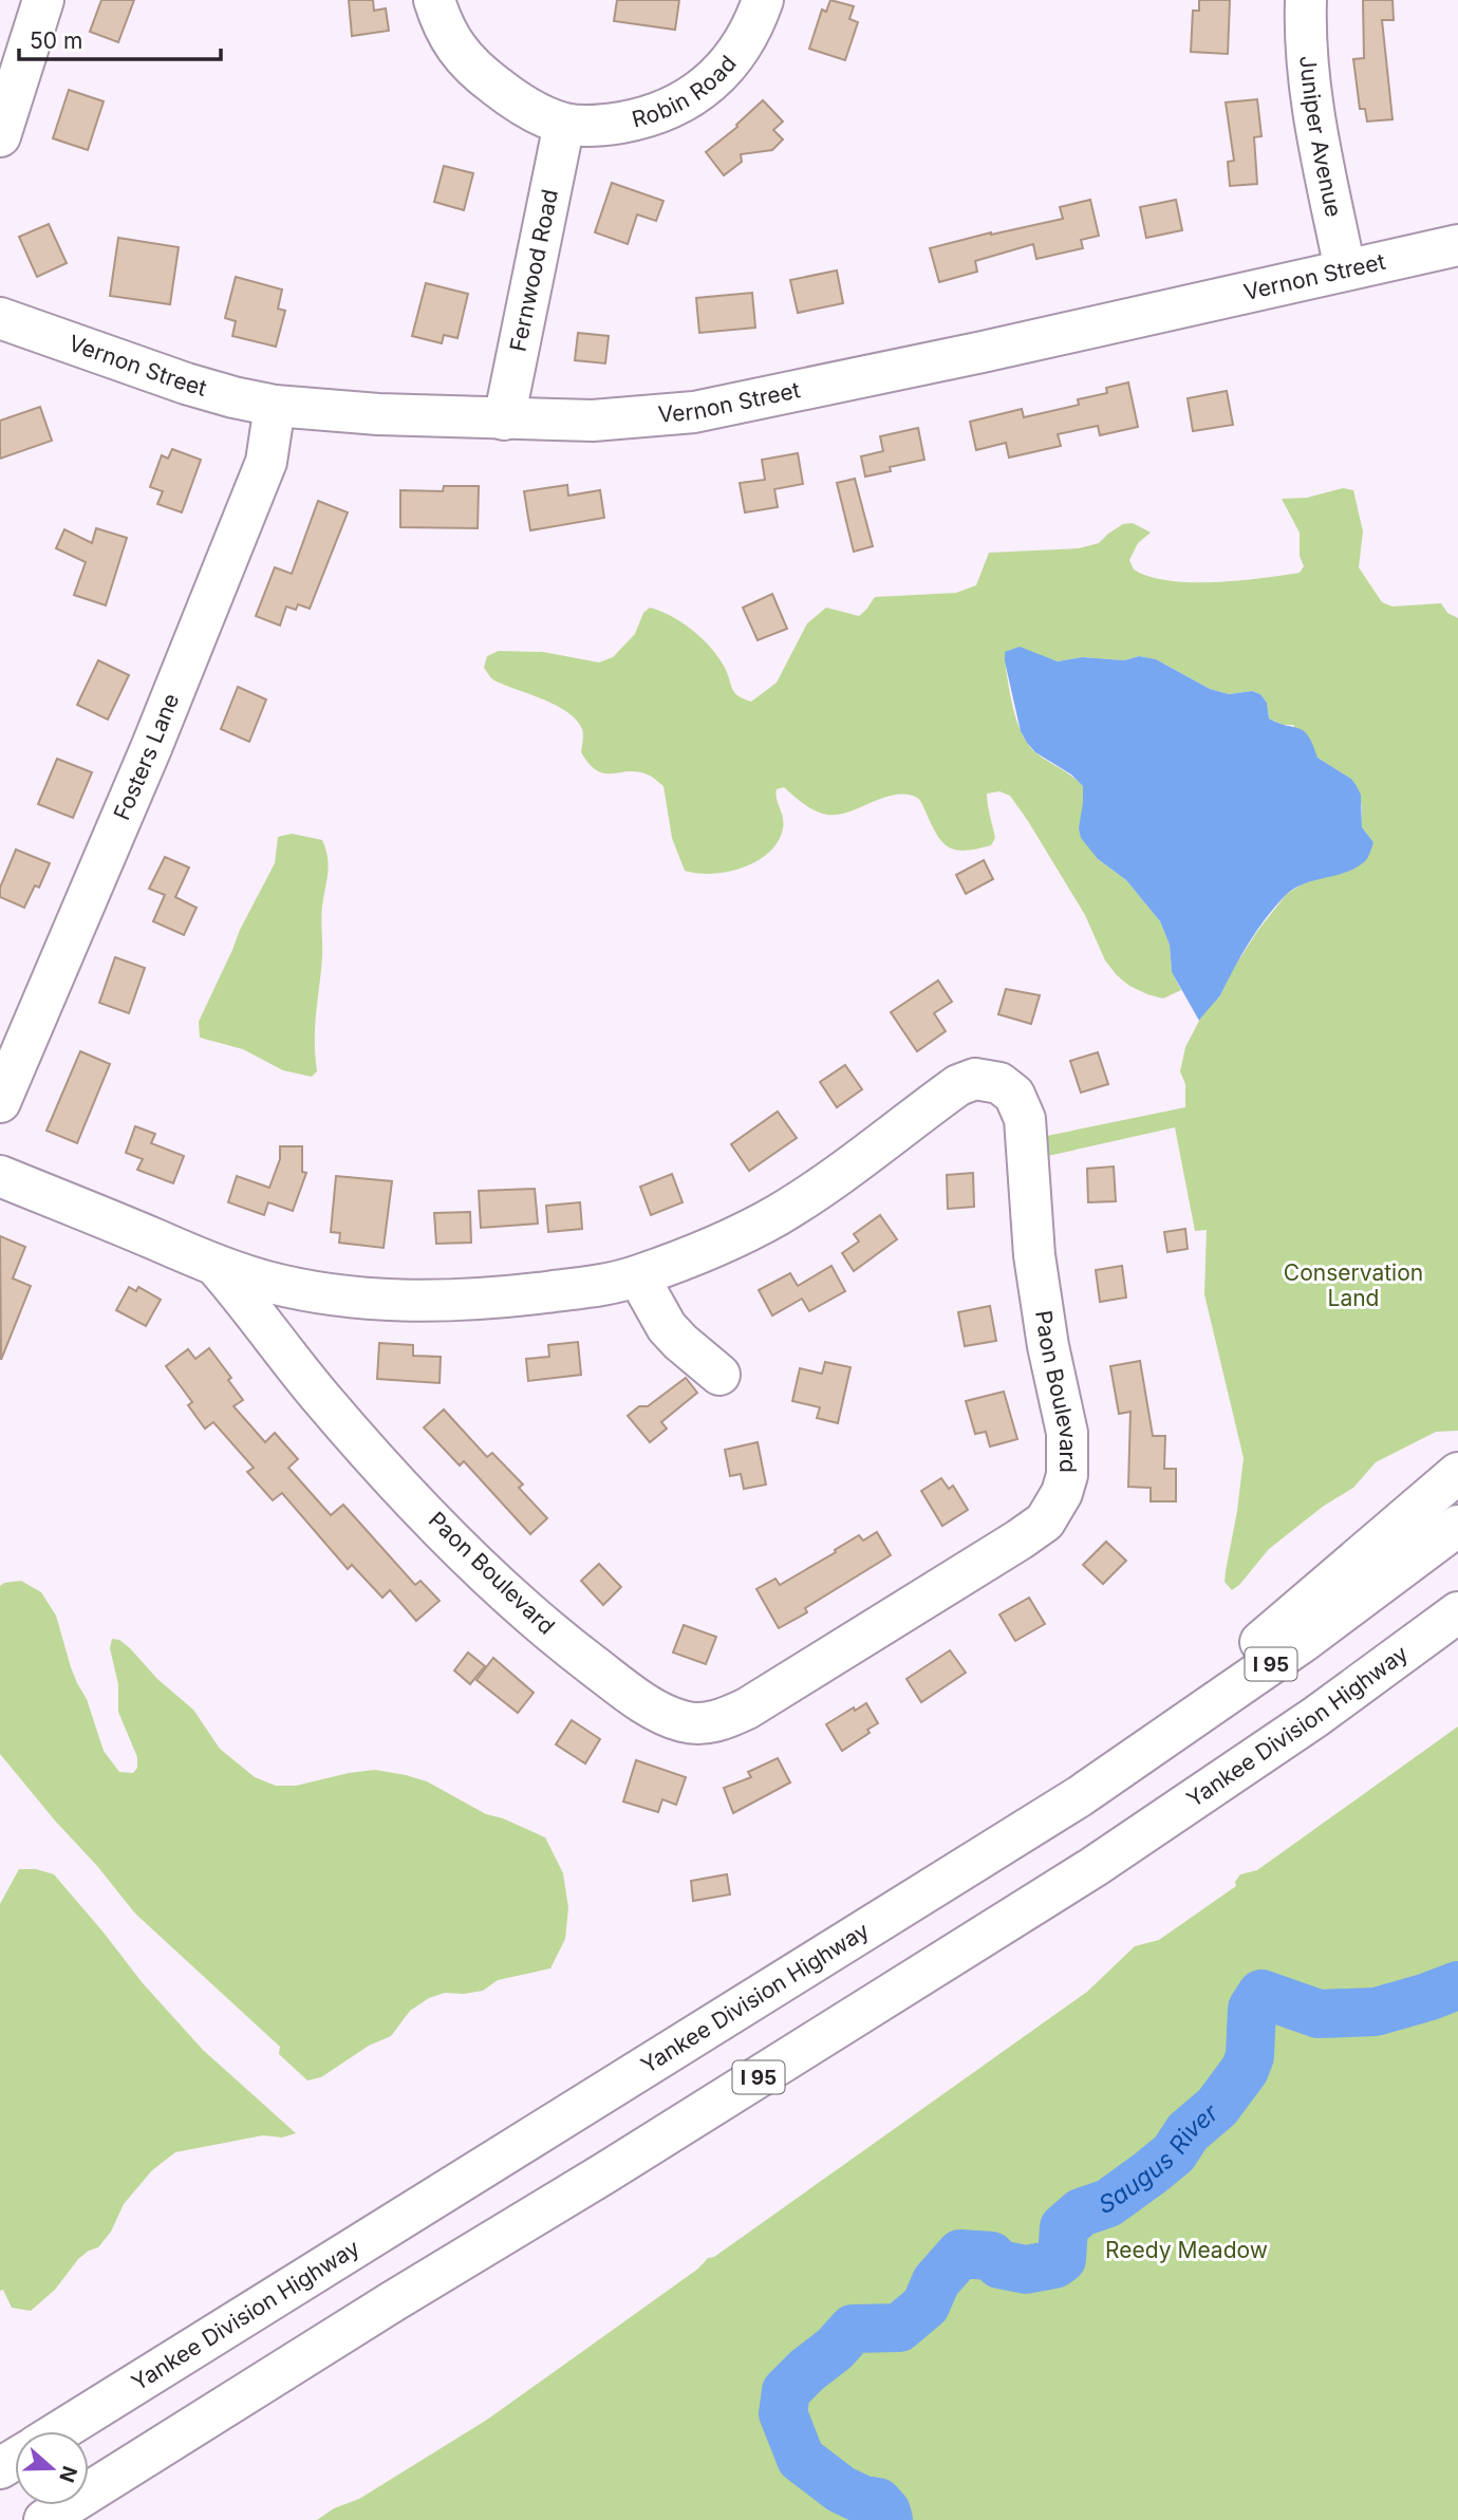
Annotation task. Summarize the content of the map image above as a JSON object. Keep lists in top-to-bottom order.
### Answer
{
  "streets": {
    "main road": [
      "Robin Road",
      "Juniper Avenue",
      "Fernwood Road",
      "Vernon Street",
      "Fosters Lane",
      "Paon Boulevard",
      "I 95",
      "Yankee Division Highway"
    ]
  },
  "crossings": [
    ["Robin Road", "Fernwood Road"],
    ["Juniper Avenue", "Vernon Street"],
    ["Fernwood Road", "Vernon Street"],
    ["Vernon Street", "Fosters Lane"]
  ],
  "water": ["Saugus River"],
  "parks": ["Conservation Land", "Reedy Meadow"],
  "scale_bar": "50 m",
  "north": "right"
}
